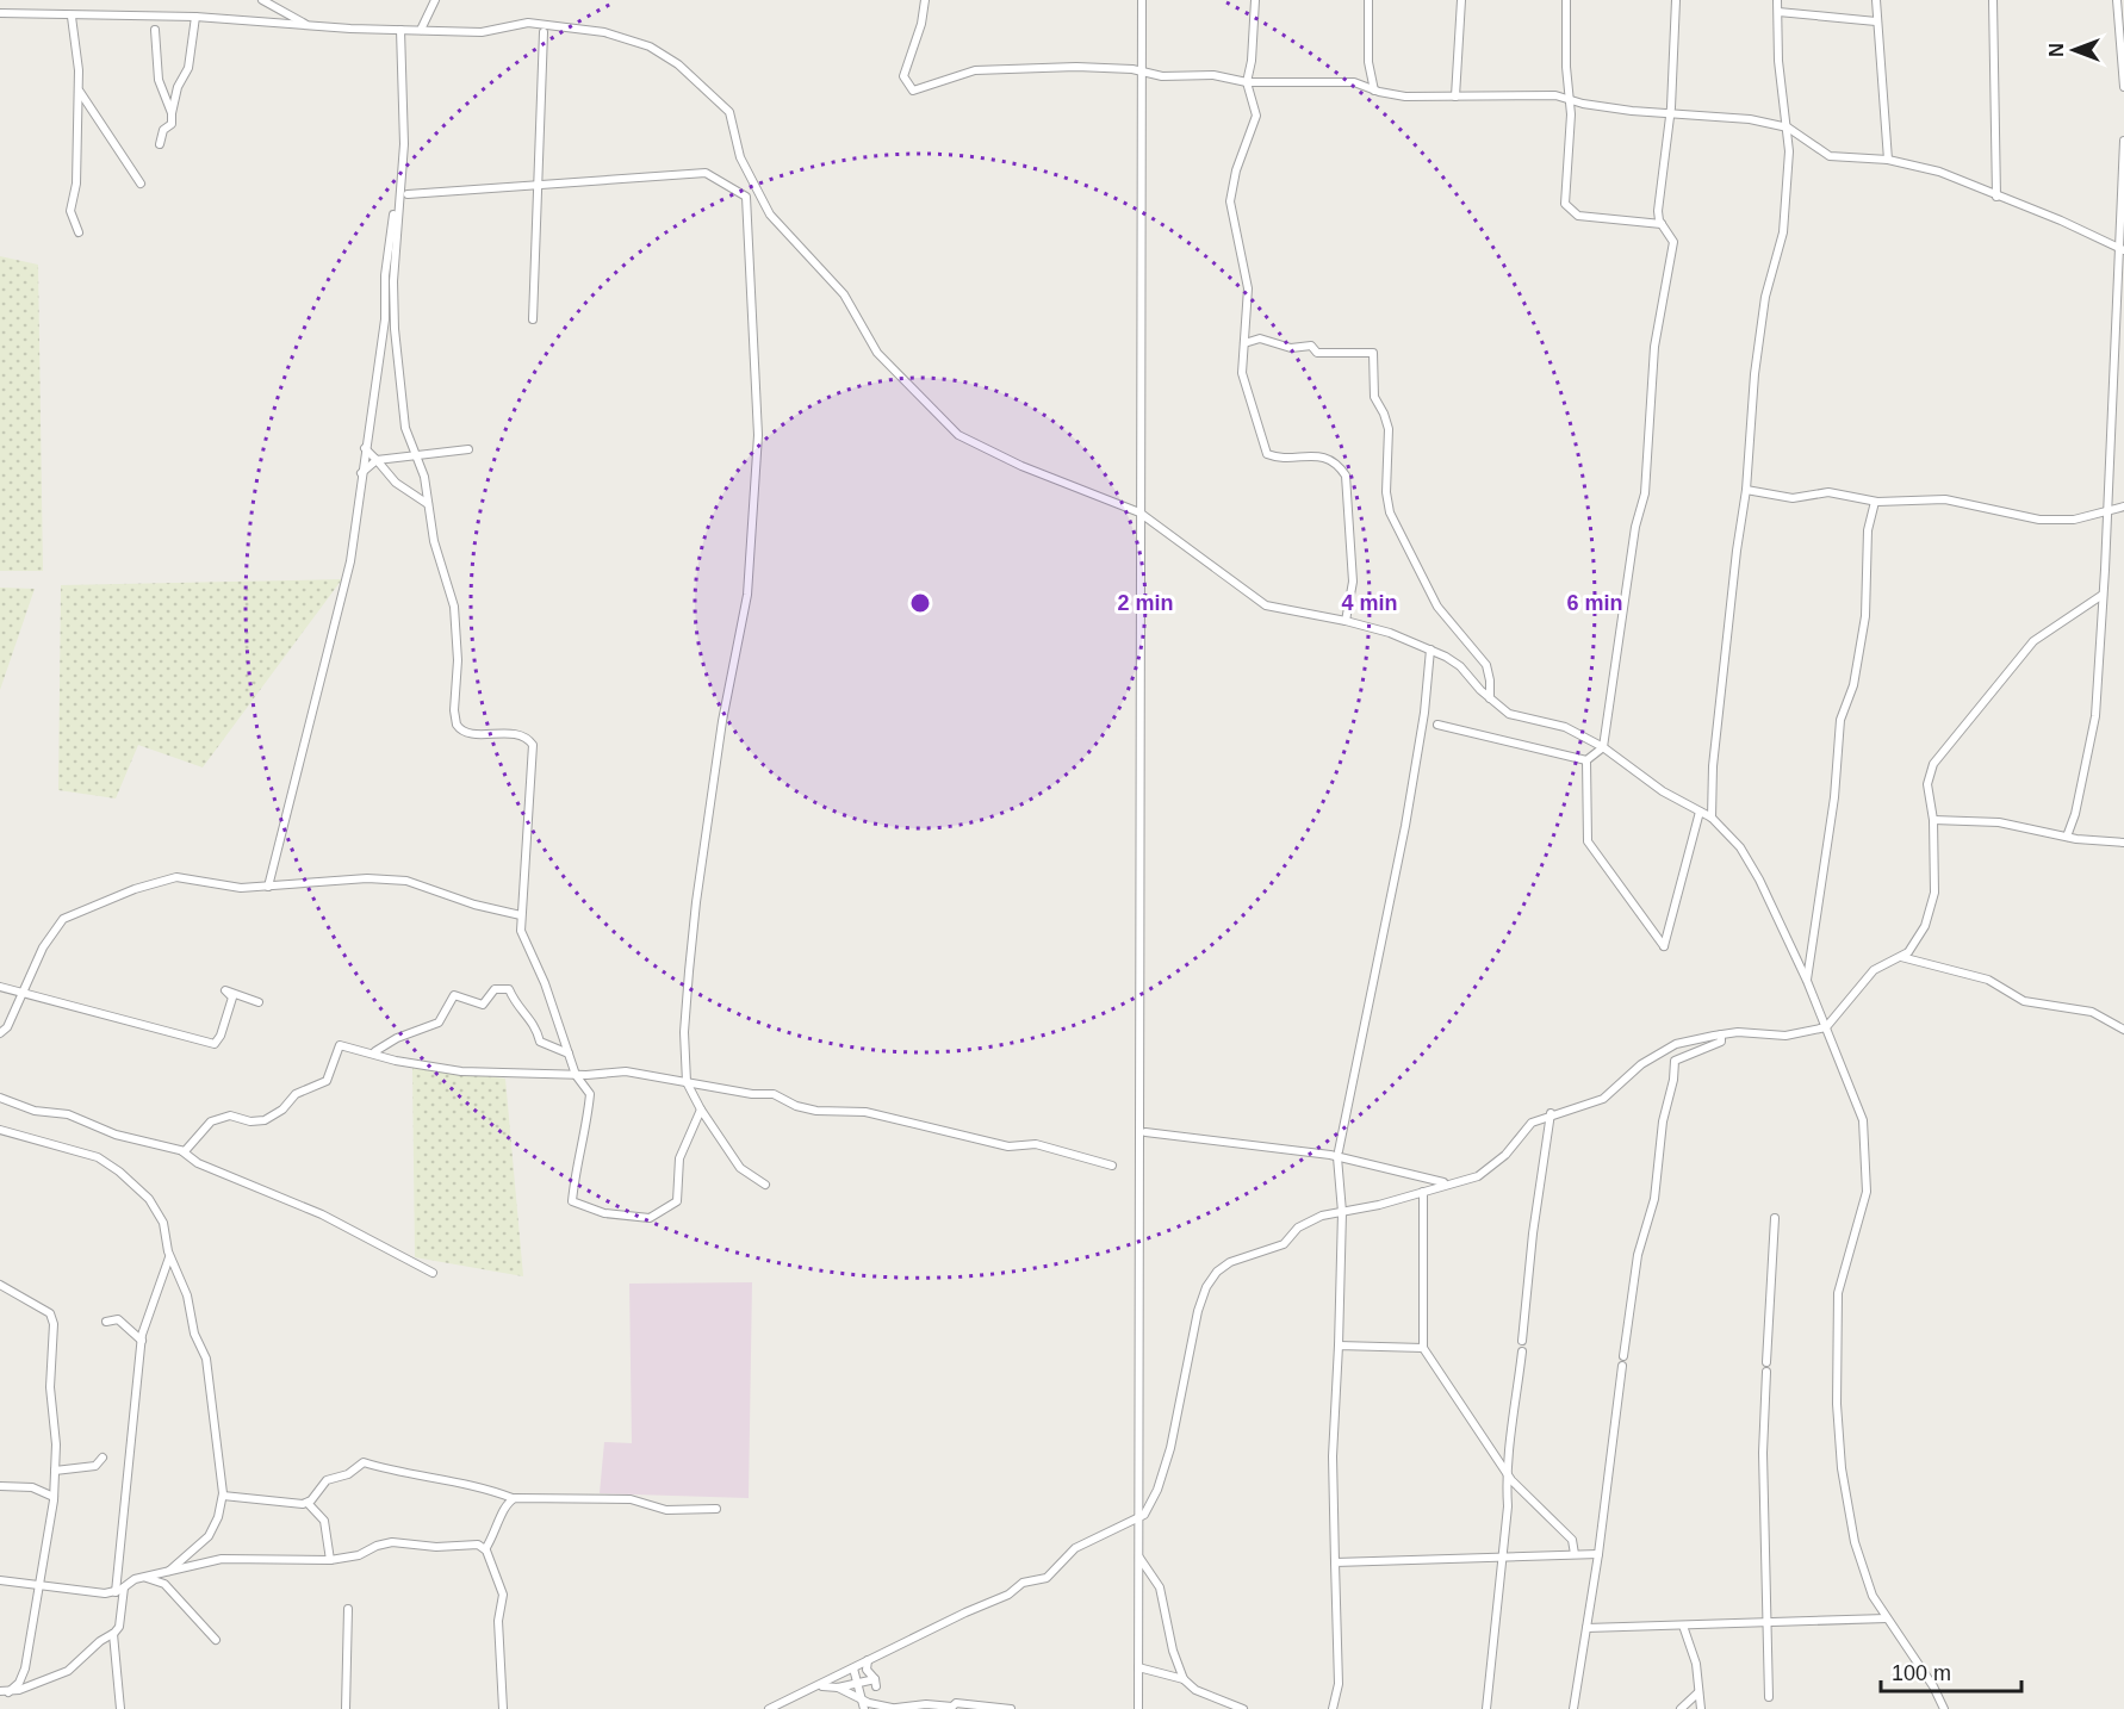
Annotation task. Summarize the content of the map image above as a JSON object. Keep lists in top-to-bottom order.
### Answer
{
  "scale_bar": "100 m",
  "north": "left",
  "rings": ["2 min", "4 min", "6 min"]
}
